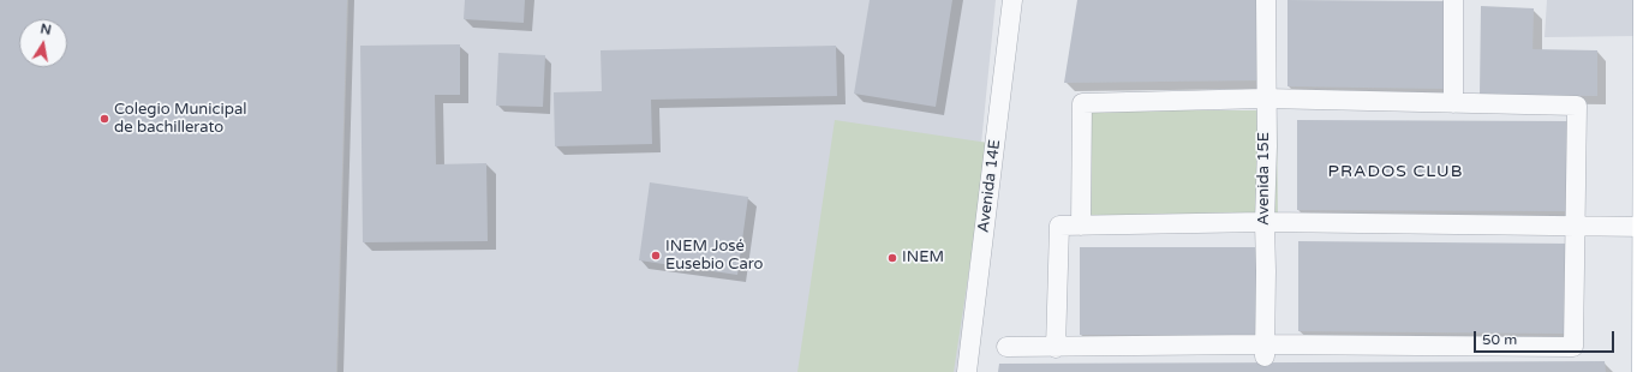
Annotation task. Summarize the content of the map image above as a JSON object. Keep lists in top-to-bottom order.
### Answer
{
  "streets": {
    "street": ["Avenida 15E", "Avenida 14E"]
  },
  "districts": ["PRADOS CLUB"],
  "places": ["Colegio Municipal de bachillerato", "INEM José Eusebio Caro", "INEM"],
  "scale_bar": "50 m",
  "north": "top"
}
